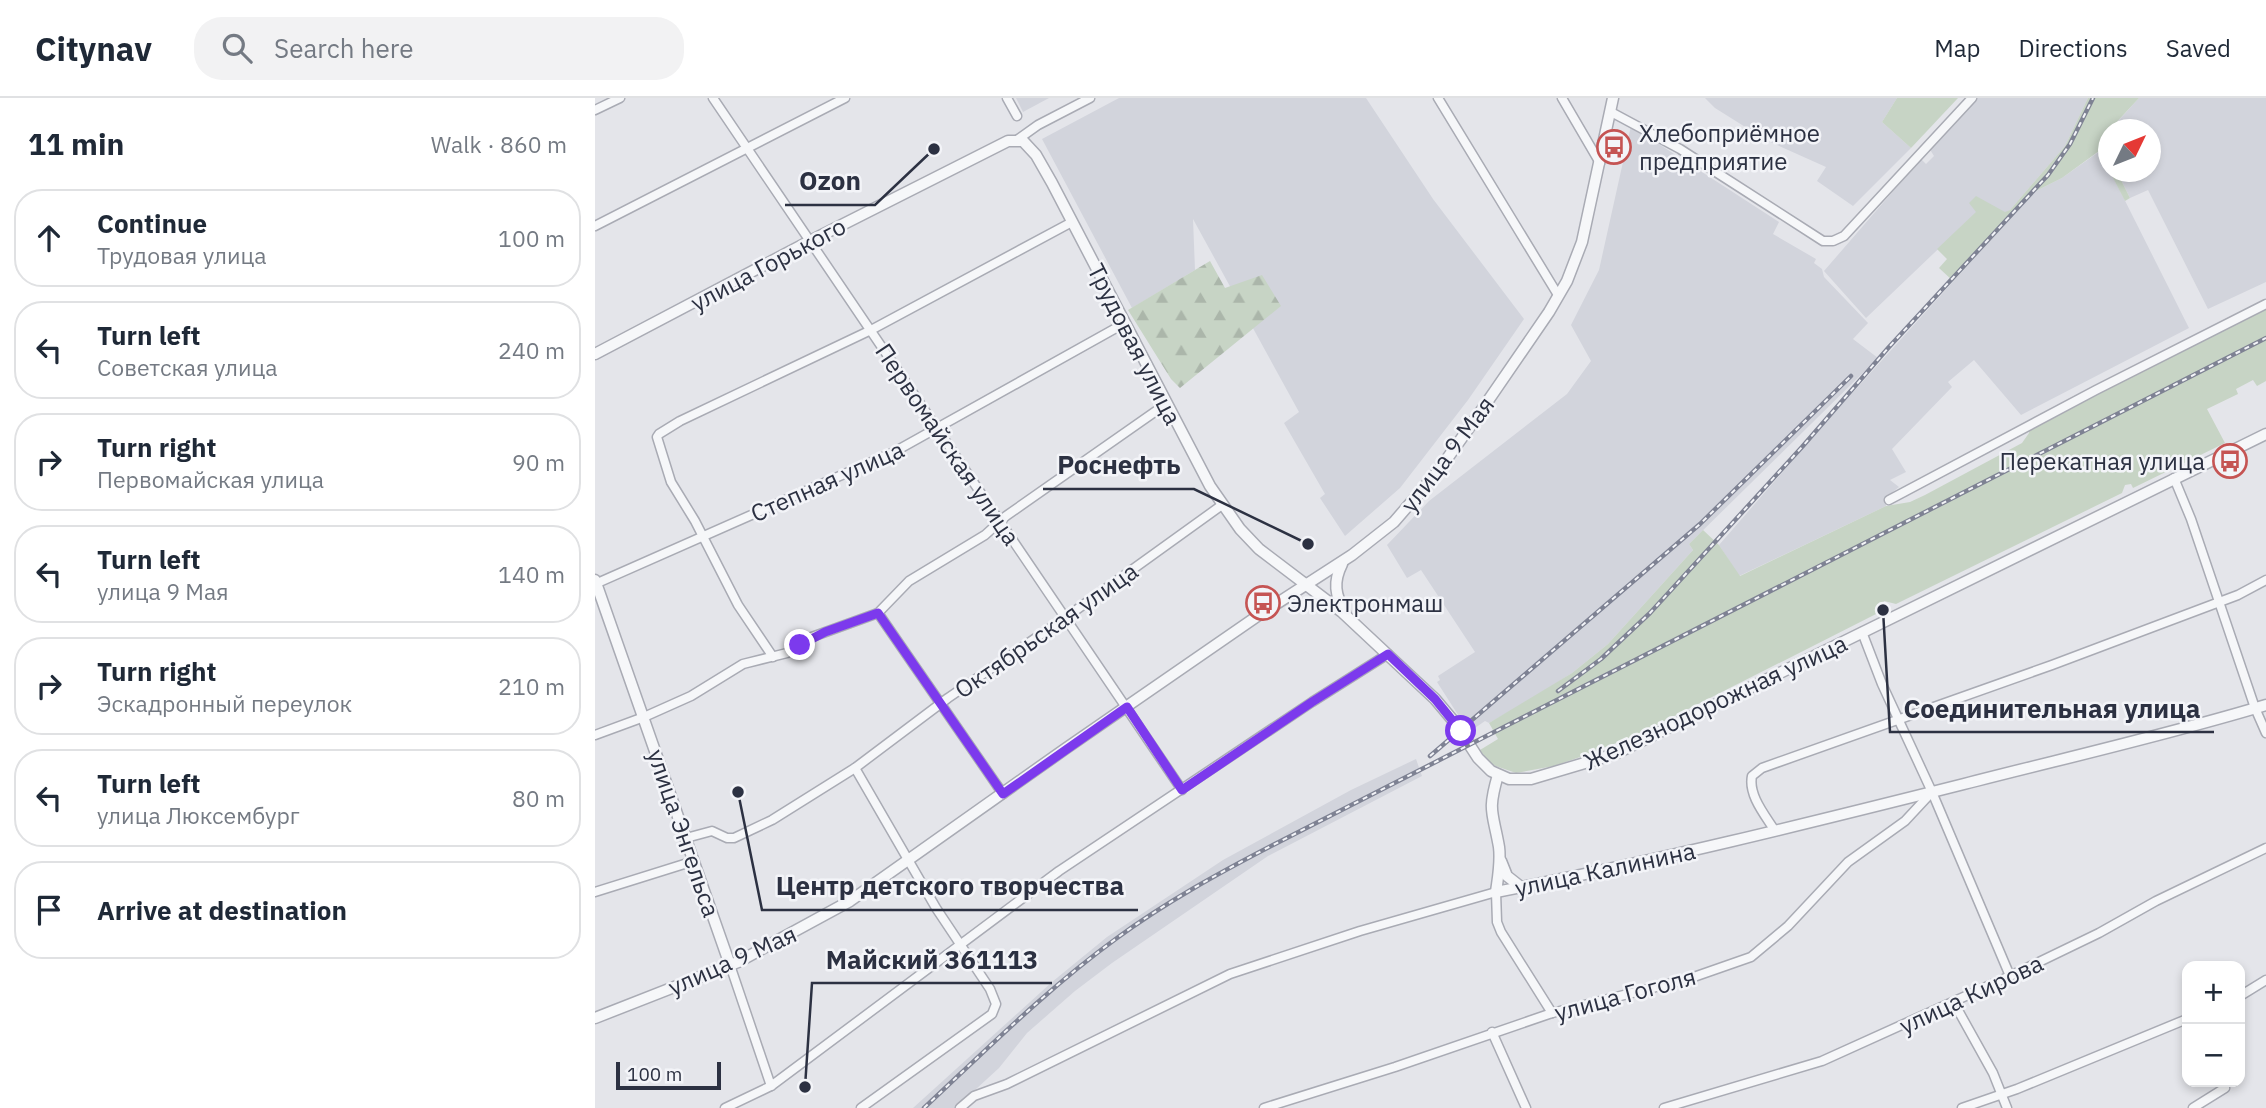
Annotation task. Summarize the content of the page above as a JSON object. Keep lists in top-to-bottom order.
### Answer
{
  "streets": {
    "street": [
      "улица Горького",
      "Трудовая улица",
      "Первомайская улица",
      "улица 9 Мая",
      "Степная улица",
      "Октябрьская улица",
      "Железнодорожная улица",
      "улица Энгельса",
      "улица Калинина",
      "улица Гоголя",
      "улица Кирова"
    ]
  },
  "crossings": [
    ["улица Горького", "Трудовая улица"],
    ["улица Горького", "Первомайская улица"],
    ["Трудовая улица", "улица 9 Мая"],
    ["Трудовая улица", "Степная улица"],
    ["Трудовая улица", "Октябрьская улица"],
    ["Трудовая улица", "Железнодорожная улица"],
    ["Первомайская улица", "улица 9 Мая"],
    ["Первомайская улица", "Степная улица"],
    ["Первомайская улица", "Октябрьская улица"],
    ["улица 9 Мая", "улица Энгельса"],
    ["Степная улица", "улица Энгельса"],
    ["Октябрьская улица", "улица Энгельса"],
    ["улица Калинина", "улица Гоголя"]
  ],
  "places": {
    "bus stop": ["Хлебоприёмное предприятие", "Перекатная улица", "Электронмаш"],
    "other": [
      "Ozon",
      "Роснефть",
      "Соединительная улица",
      "Центр детского творчества",
      "Майский 361113"
    ]
  },
  "scale_bar": "100 m",
  "north": "top right",
  "page": {
    "header": "Citynav",
    "search": "Search here",
    "nav": ["Map", "Directions", "Saved"],
    "heading": ["11 min", "Walk · 860 m"],
    "list": [
      ["Continue", "Трудовая улица", "100 m"],
      ["Turn left", "Советская улица", "240 m"],
      ["Turn right", "Первомайская улица", "90 m"],
      ["Turn left", "улица 9 Мая", "140 m"],
      ["Turn right", "Эскадронный переулок", "210 m"],
      ["Turn left", "улица Люксембург", "80 m"],
      "Arrive at destination"
    ],
    "map_buttons": ["+", "−"],
    "scale": "100 m"
  }
}
